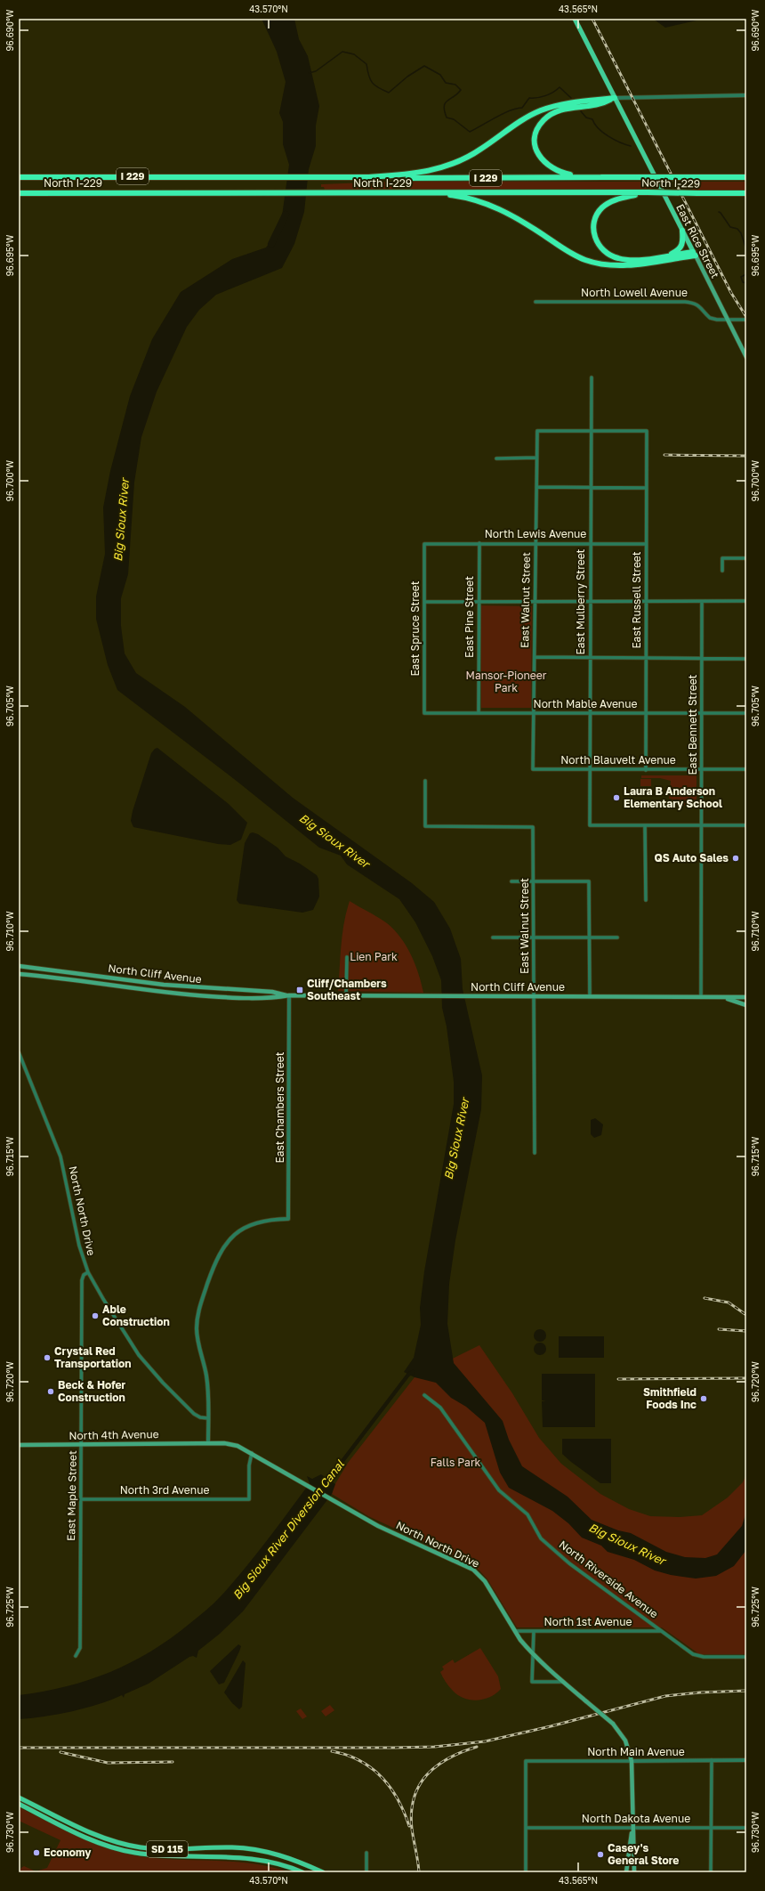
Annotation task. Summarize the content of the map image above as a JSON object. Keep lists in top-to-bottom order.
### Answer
{
  "streets": {
    "highway": ["I 229", "North I-229"],
    "main road": [
      "East Rice Street",
      "North Cliff Avenue",
      "North North Drive",
      "North 4th Avenue",
      "SD 115"
    ],
    "street": [
      "North Lowell Avenue",
      "North Lewis Avenue",
      "East Walnut Street",
      "East Russell Street",
      "East Mulberry Street",
      "East Pine Street",
      "East Spruce Street",
      "North Mable Avenue",
      "East Bennett Street",
      "North Blauvelt Avenue",
      "East Chambers Street",
      "North 3rd Avenue",
      "East Maple Street",
      "North Riverside Avenue",
      "North 1st Avenue",
      "North Main Avenue",
      "North Dakota Avenue"
    ]
  },
  "crossings": [
    ["East Rice Street", "North Lowell Avenue"],
    ["North Lewis Avenue", "East Walnut Street"],
    ["North Lewis Avenue", "East Russell Street"],
    ["North Lewis Avenue", "East Mulberry Street"],
    ["North Lewis Avenue", "East Pine Street"],
    ["North Lewis Avenue", "East Spruce Street"],
    ["East Walnut Street", "East Russell Street"],
    ["East Walnut Street", "East Mulberry Street"],
    ["East Walnut Street", "North Mable Avenue"],
    ["East Walnut Street", "North Blauvelt Avenue"],
    ["East Walnut Street", "North Cliff Avenue"],
    ["East Russell Street", "East Mulberry Street"],
    ["East Russell Street", "North Mable Avenue"],
    ["East Russell Street", "North Blauvelt Avenue"],
    ["East Mulberry Street", "North Mable Avenue"],
    ["East Mulberry Street", "North Blauvelt Avenue"],
    ["East Pine Street", "North Mable Avenue"],
    ["East Spruce Street", "North Mable Avenue"],
    ["North Mable Avenue", "East Bennett Street"],
    ["East Bennett Street", "North Blauvelt Avenue"],
    ["East Bennett Street", "North Cliff Avenue"],
    ["North Cliff Avenue", "East Chambers Street"],
    ["East Chambers Street", "North North Drive"],
    ["North North Drive", "North 4th Avenue"],
    ["North North Drive", "North 3rd Avenue"],
    ["North North Drive", "East Maple Street"],
    ["North North Drive", "North 1st Avenue"],
    ["North North Drive", "North Main Avenue"],
    ["North North Drive", "North Dakota Avenue"],
    ["North 4th Avenue", "East Maple Street"],
    ["North 3rd Avenue", "East Maple Street"],
    ["North Riverside Avenue", "North 1st Avenue"],
    ["North Main Avenue", "North Dakota Avenue"]
  ],
  "water": ["Big Sioux River", "Big Sioux River Diversion Canal"],
  "parks": ["Mansor-Pioneer Park", "Lien Park", "Falls Park"],
  "places": {
    "other": [
      "Laura B Anderson Elementary School",
      "QS Auto Sales",
      "Able Construction",
      "Crystal Red Transportation",
      "Beck & Hofer Construction",
      "Smithfield Foods Inc",
      "Economy",
      "Casey's General Store"
    ],
    "transit": ["Cliff/Chambers Southeast"]
  },
  "coordinates": [
    "43.570°N",
    "43.565°N",
    "96.690°W",
    "96.695°W",
    "96.700°W",
    "96.705°W",
    "96.710°W",
    "96.715°W",
    "96.720°W",
    "96.725°W",
    "96.730°W"
  ]
}
